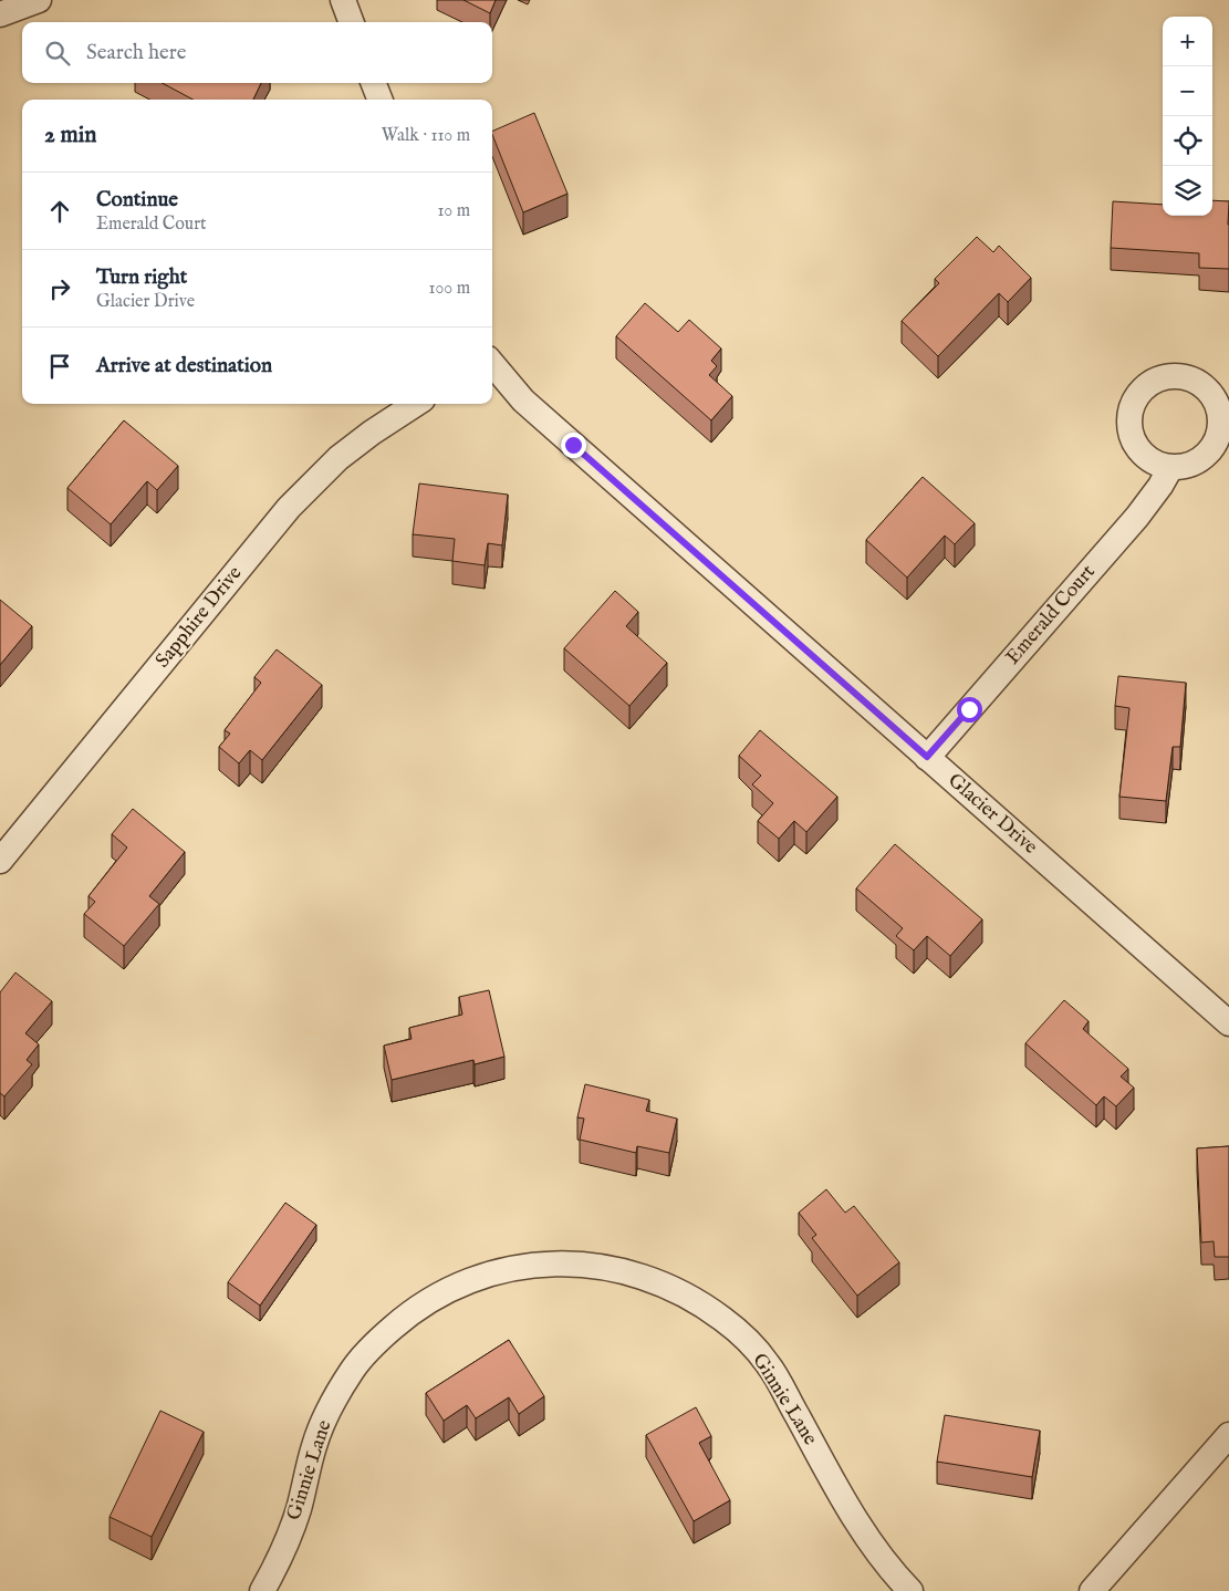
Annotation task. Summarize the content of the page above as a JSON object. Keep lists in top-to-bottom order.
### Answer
{
  "streets": {
    "street": [
      "Emerald Court",
      "Sapphire Drive",
      "Glacier Drive",
      "Ginnie Lane"
    ]
  },
  "crossings": [
    ["Emerald Court", "Glacier Drive"]
  ],
  "page": {
    "map_buttons": ["+", "−"],
    "search": "Search here",
    "heading": ["2 min", "Walk · 110 m"],
    "list": [
      ["Continue", "Emerald Court", "10 m"],
      ["Turn right", "Glacier Drive", "100 m"],
      "Arrive at destination"
    ]
  }
}
